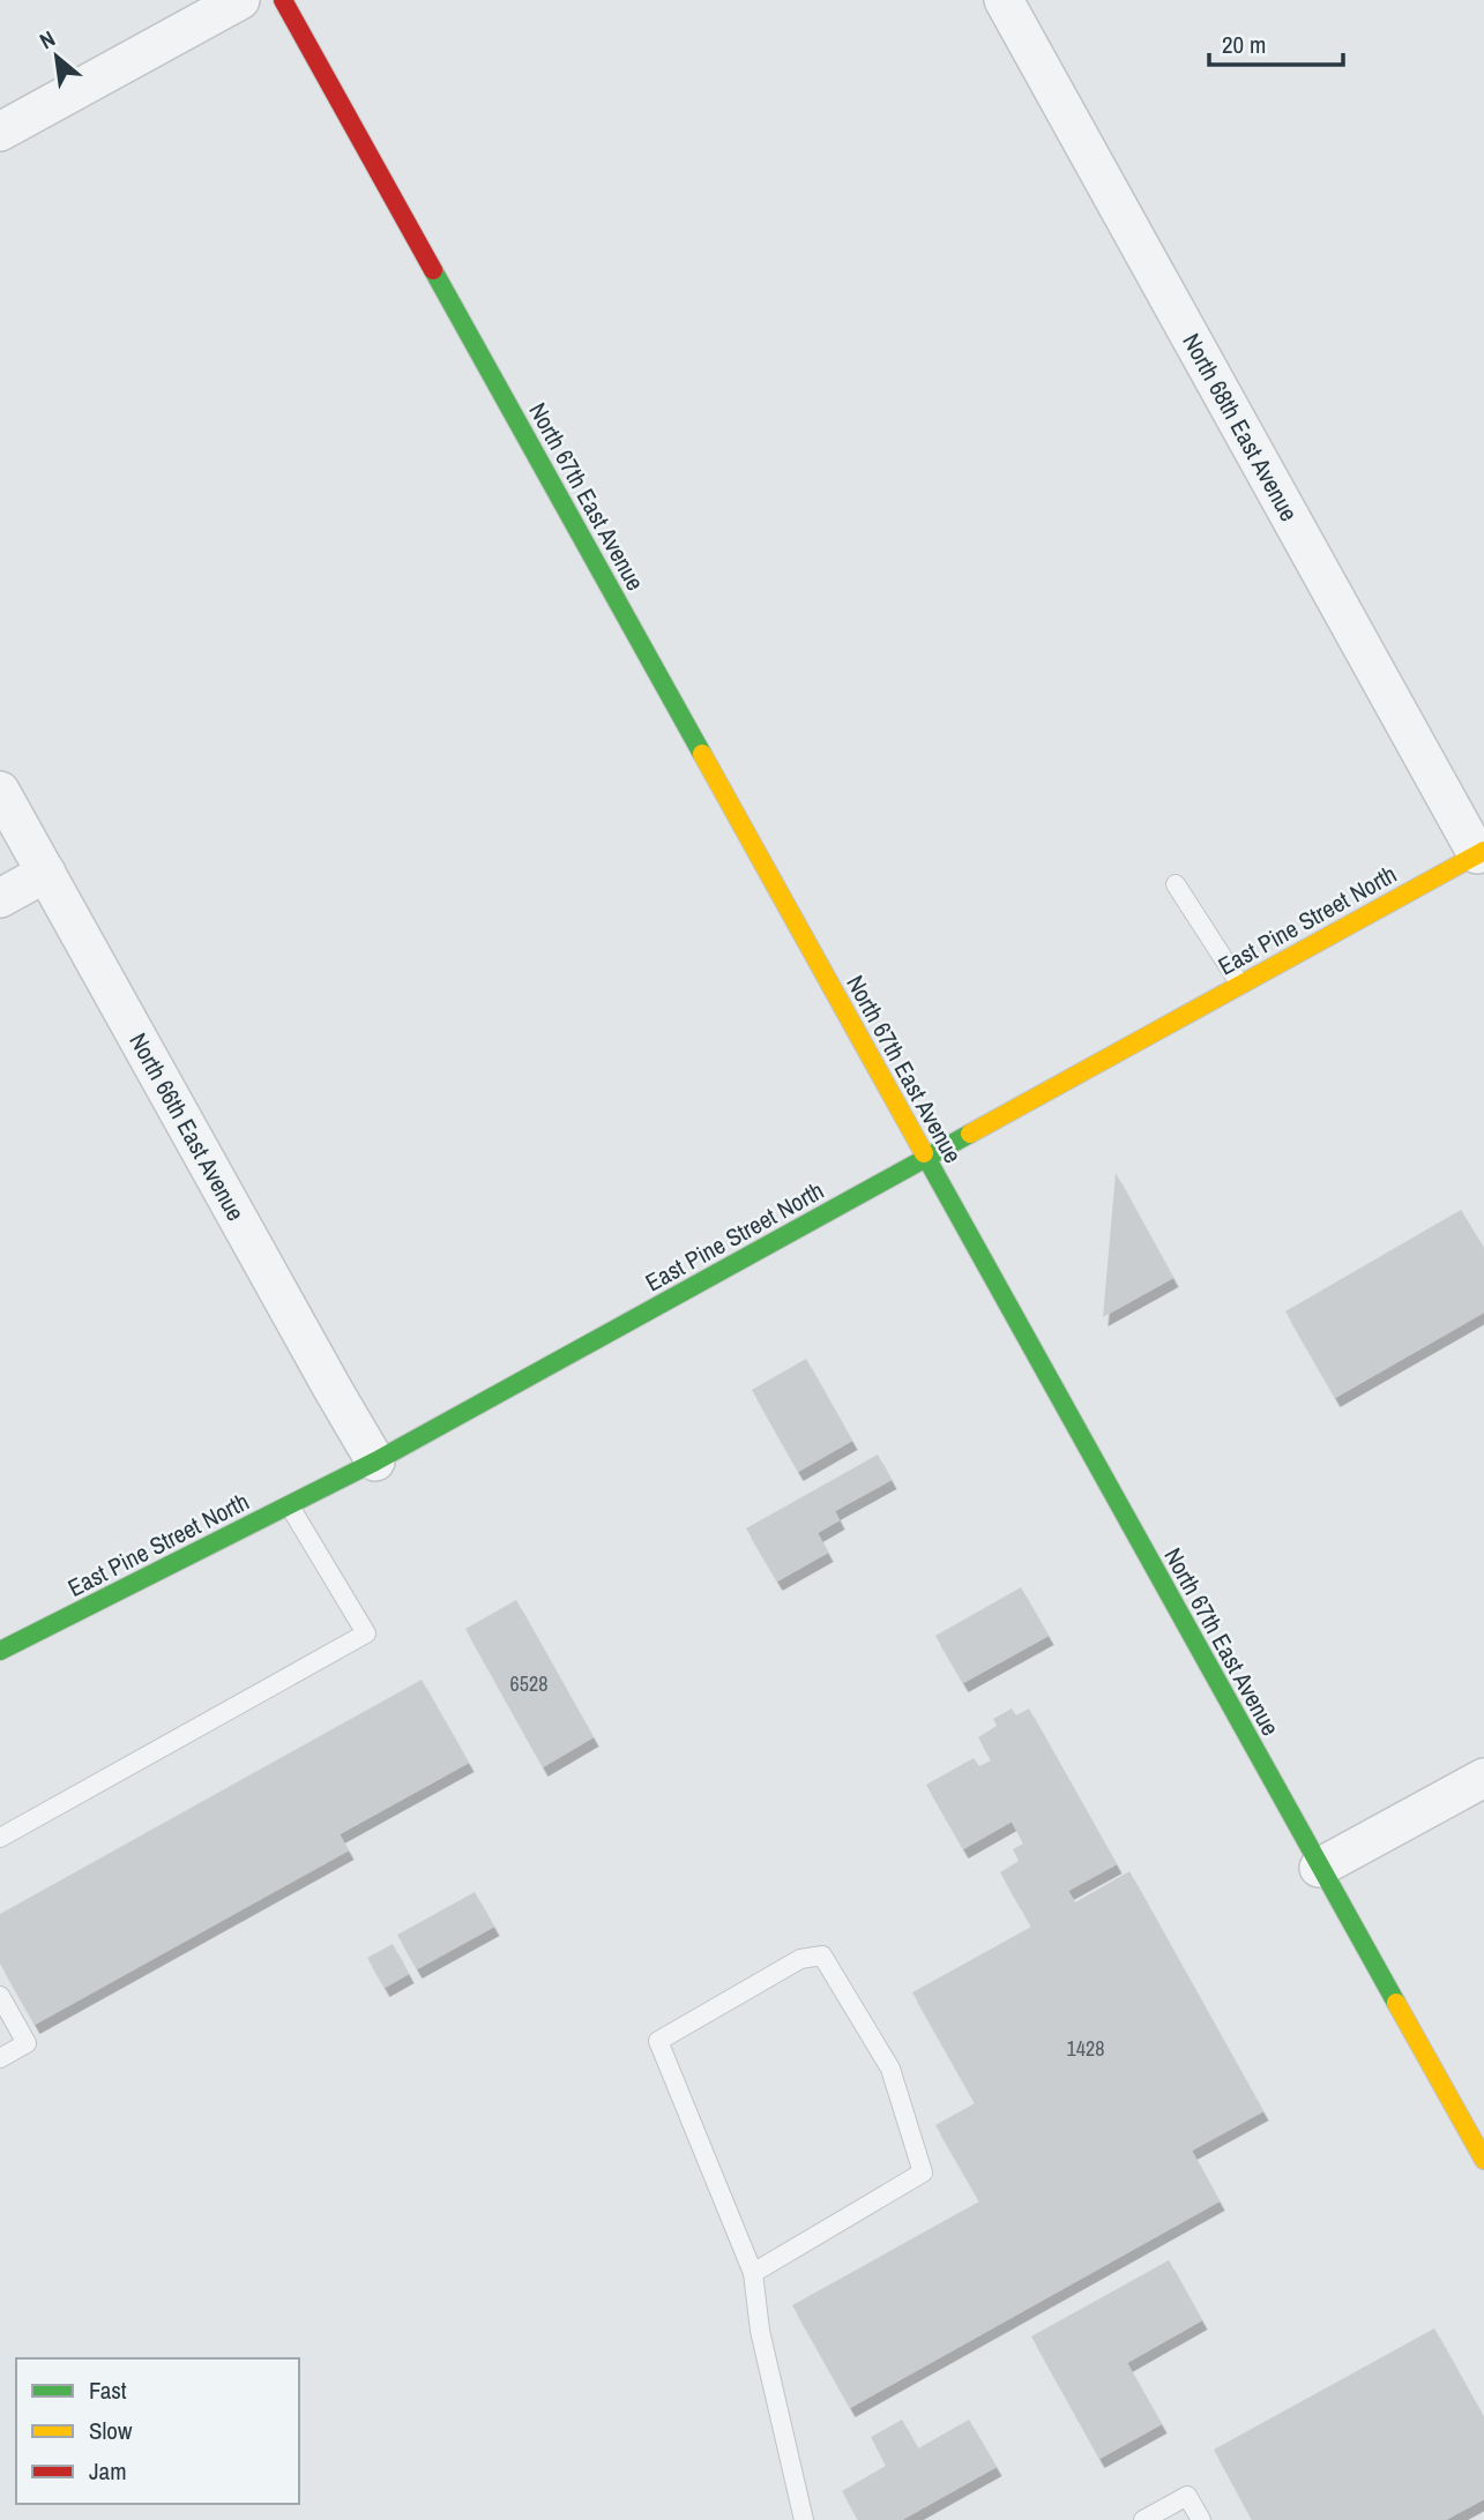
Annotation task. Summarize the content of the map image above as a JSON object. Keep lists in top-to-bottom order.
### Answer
{
  "streets": {
    "street": [
      "North 68th East Avenue",
      "North 67th East Avenue",
      "East Pine Street North",
      "North 66th East Avenue"
    ]
  },
  "crossings": [
    ["North 68th East Avenue", "East Pine Street North"],
    ["North 67th East Avenue", "East Pine Street North"],
    ["East Pine Street North", "North 66th East Avenue"]
  ],
  "house_numbers": ["6528", "1428"],
  "legend": ["Fast", "Slow", "Jam"],
  "scale_bar": "20 m",
  "north": "top left"
}
